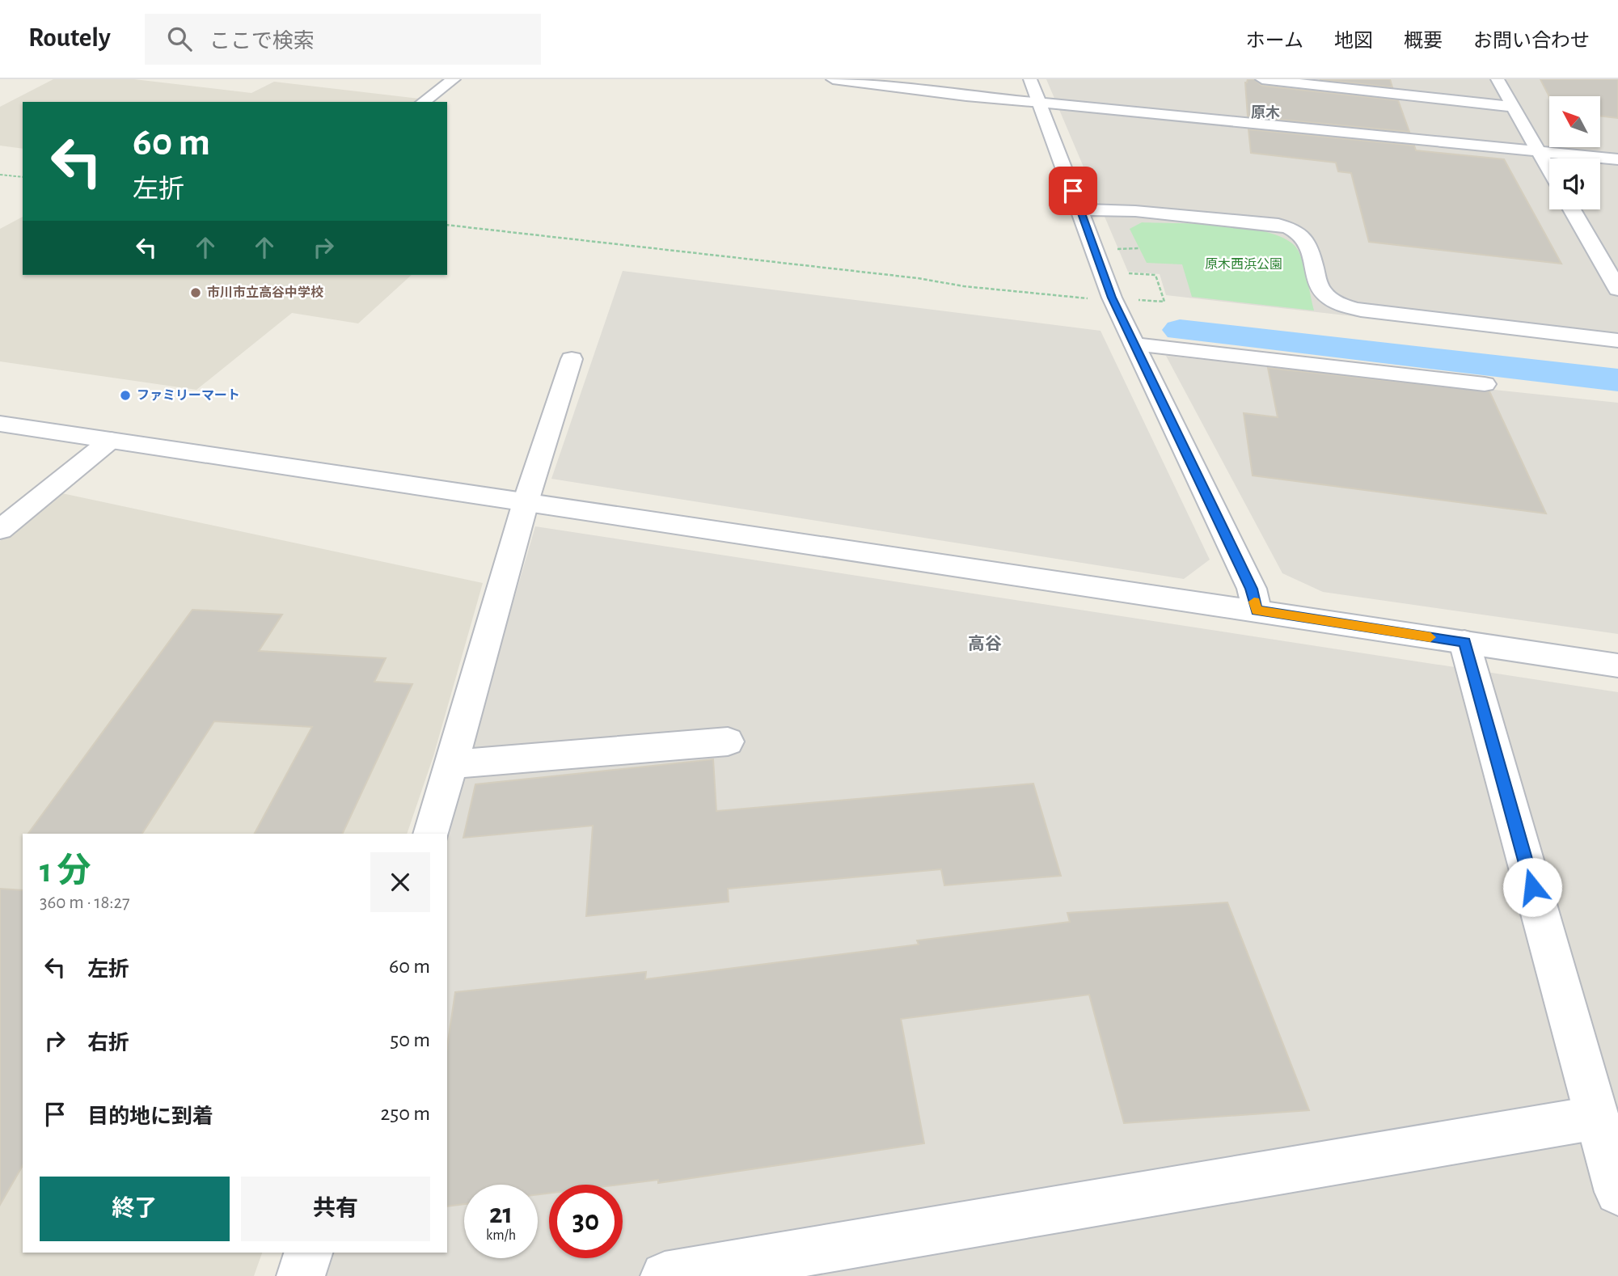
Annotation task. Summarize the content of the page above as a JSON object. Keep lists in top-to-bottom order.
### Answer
{
  "districts": ["原木", "高谷"],
  "parks": ["原木西浜公園"],
  "places": ["市川市立高谷中学校", "ファミリーマート"],
  "north": "top left",
  "page": {
    "header": "Routely",
    "search": "ここで検索",
    "nav": [
      "ホーム",
      "地図",
      "概要",
      "お問い合わせ"
    ],
    "turn": ["60 m", "左折"],
    "heading": ["1 分", "360 m · 18:27"],
    "list": [
      {
        "name": "左折",
        "value": "60 m"
      },
      {
        "name": "右折",
        "value": "50 m"
      },
      {
        "name": "目的地に到着",
        "value": "250 m"
      }
    ],
    "buttons": ["終了", "共有"],
    "speed": "21 km/h",
    "limit": "30"
  }
}
